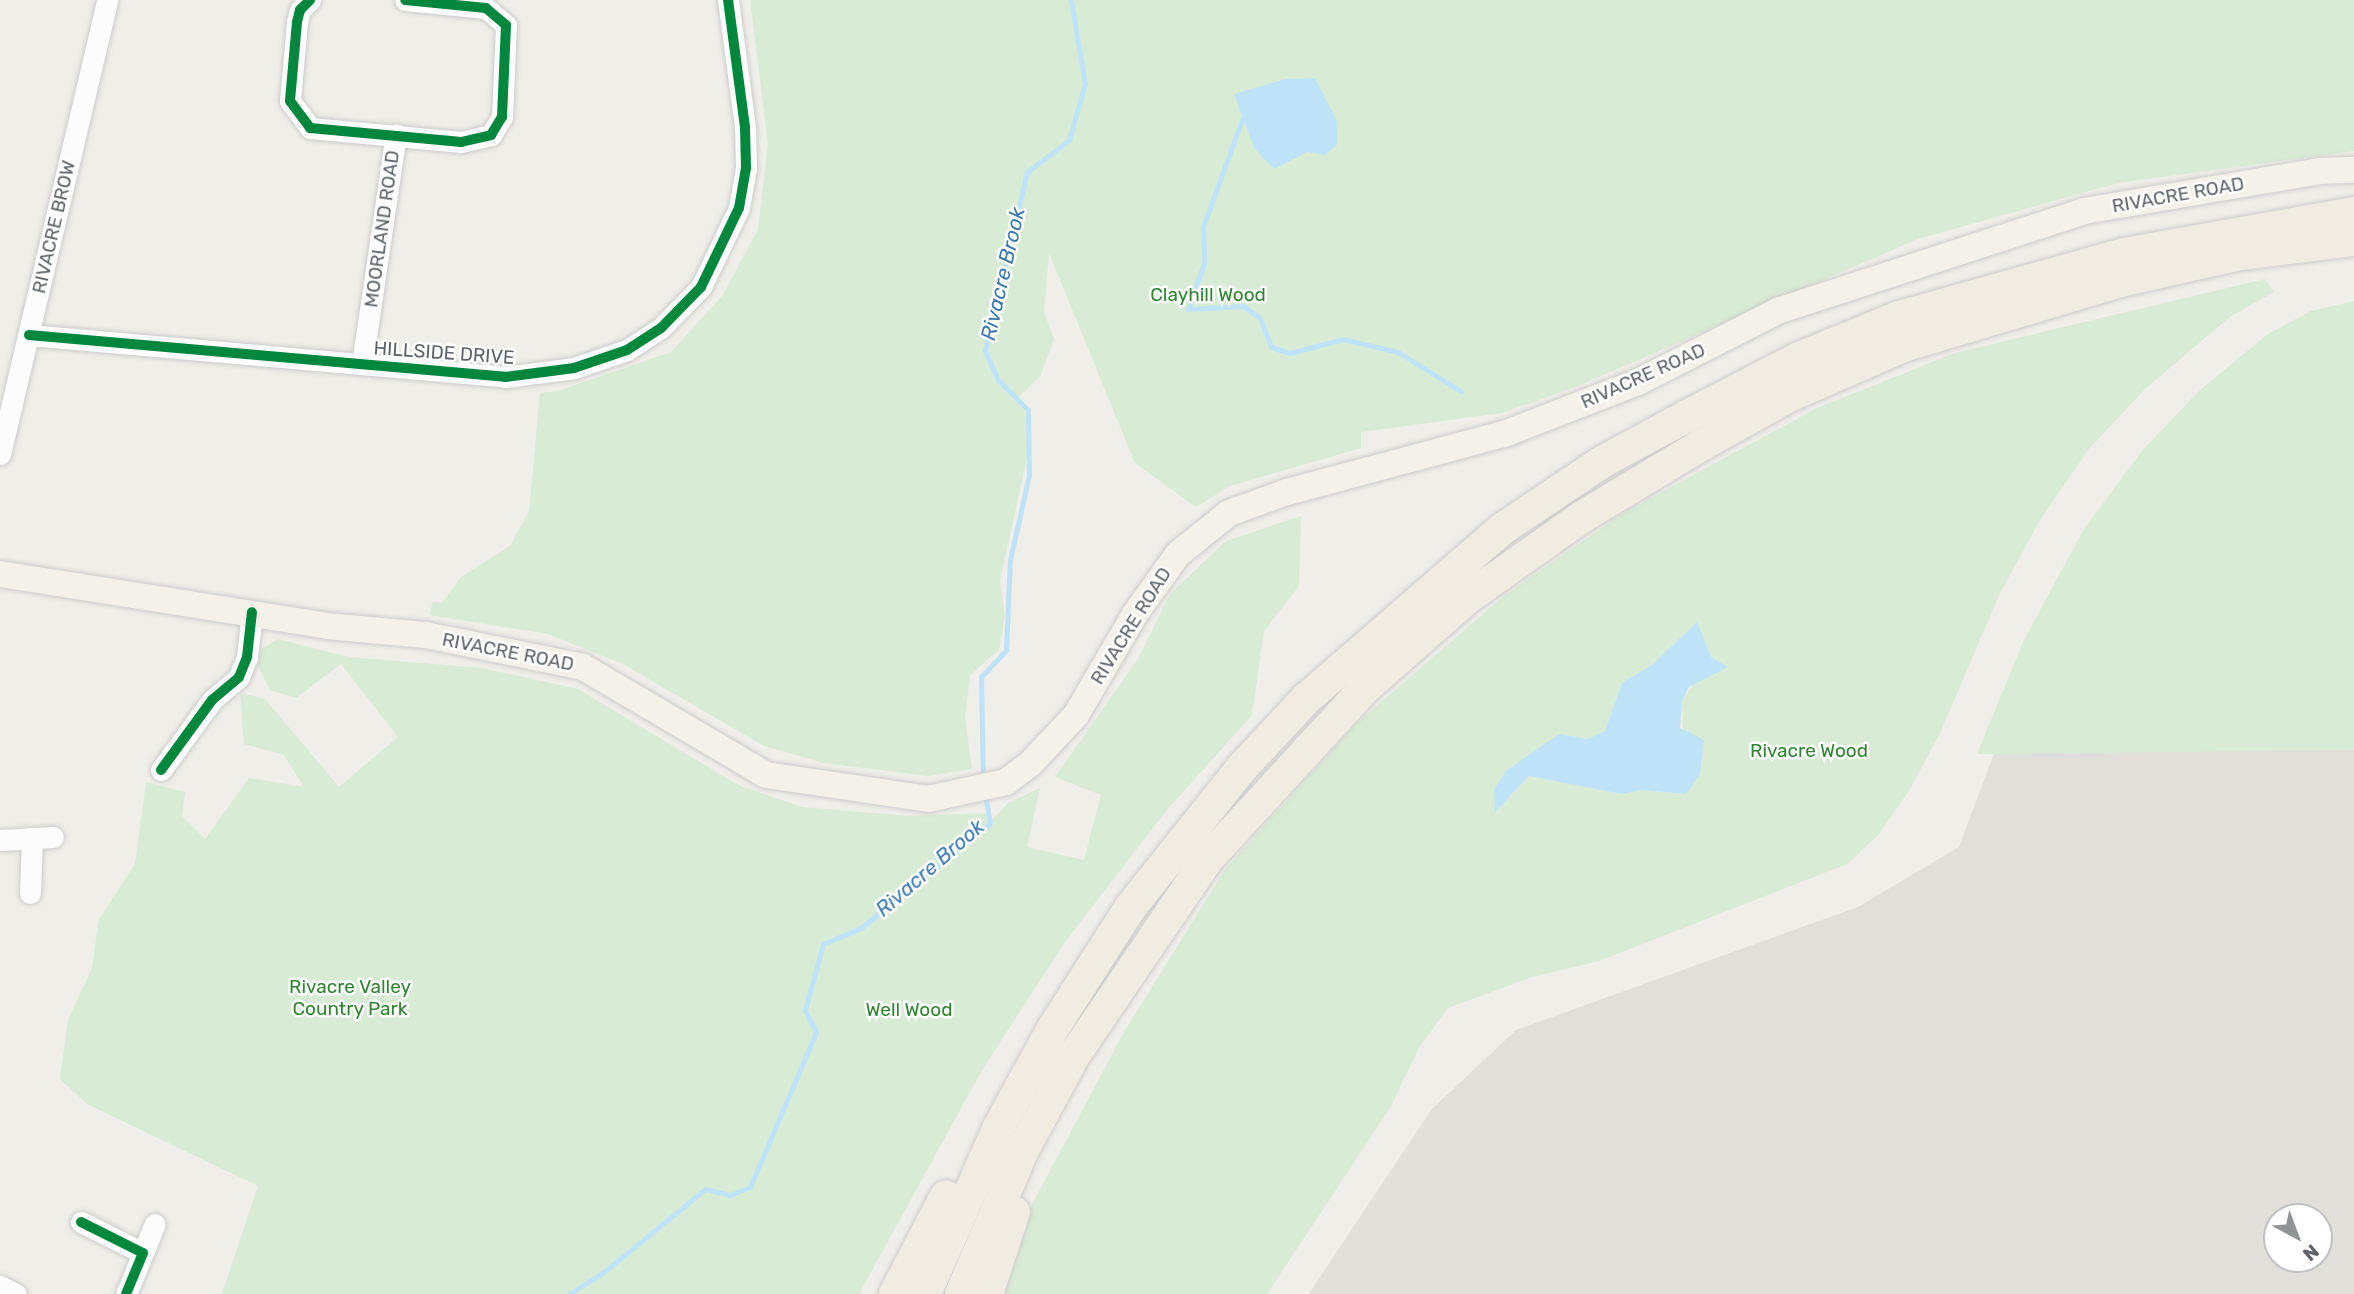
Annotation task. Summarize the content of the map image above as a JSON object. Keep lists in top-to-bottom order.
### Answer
{
  "streets": {
    "main road": ["RIVACRE ROAD"],
    "street": ["RIVACRE BROW", "MOORLAND ROAD", "HILLSIDE DRIVE"]
  },
  "crossings": [
    ["RIVACRE BROW", "HILLSIDE DRIVE"],
    ["MOORLAND ROAD", "HILLSIDE DRIVE"]
  ],
  "water": ["Rivacre Brook"],
  "parks": [
    "Clayhill Wood",
    "Rivacre Wood",
    "Rivacre Valley Country Park",
    "Well Wood"
  ],
  "north": "bottom right"
}
